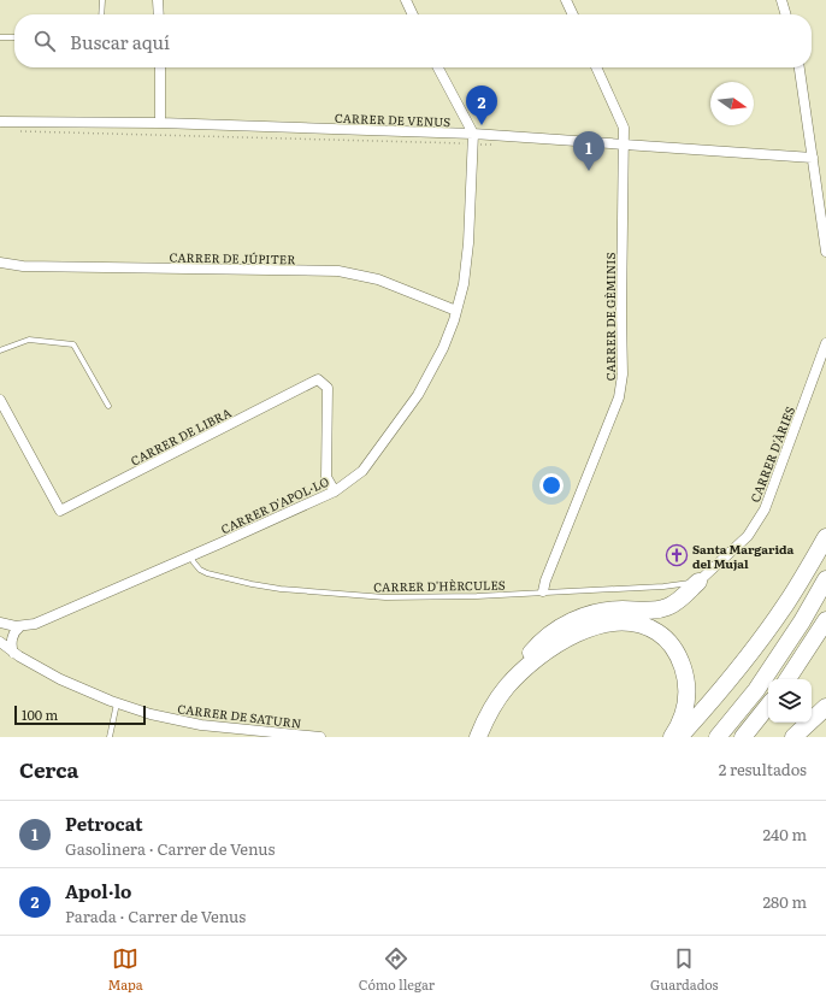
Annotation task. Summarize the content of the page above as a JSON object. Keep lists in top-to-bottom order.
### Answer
{
  "streets": {
    "street": [
      "CARRER DE VENUS",
      "CARRER DE JÚPITER",
      "CARRER DE GÈMINIS",
      "CARRER DE LIBRA",
      "CARRER D'ÀRIES",
      "CARRER D'APOL·LO",
      "CARRER DE SATURN"
    ],
    "lane": ["CARRER D'HÈRCULES"]
  },
  "crossings": [
    ["CARRER DE VENUS", "CARRER DE GÈMINIS"],
    ["CARRER DE VENUS", "CARRER D'APOL·LO"],
    ["CARRER DE JÚPITER", "CARRER D'APOL·LO"],
    ["CARRER DE GÈMINIS", "CARRER D'HÈRCULES"],
    ["CARRER DE LIBRA", "CARRER D'APOL·LO"],
    ["CARRER D'ÀRIES", "CARRER D'HÈRCULES"],
    ["CARRER D'APOL·LO", "CARRER D'HÈRCULES"]
  ],
  "places": {
    "church": ["Santa Margarida del Mujal"]
  },
  "scale_bar": "100 m",
  "north": "right",
  "page": {
    "search": "Buscar aquí",
    "pins": ["2", "1"],
    "scale": "100 m",
    "heading": ["Cerca", "2 resultados"],
    "list": [
      {
        "mark": "1",
        "name": "Petrocat",
        "note": "Gasolinera · Carrer de Venus",
        "value": "240 m"
      },
      {
        "mark": "2",
        "name": "Apol·lo",
        "note": "Parada · Carrer de Venus",
        "value": "280 m"
      }
    ],
    "nav": ["Mapa", "Cómo llegar", "Guardados"]
  }
}
